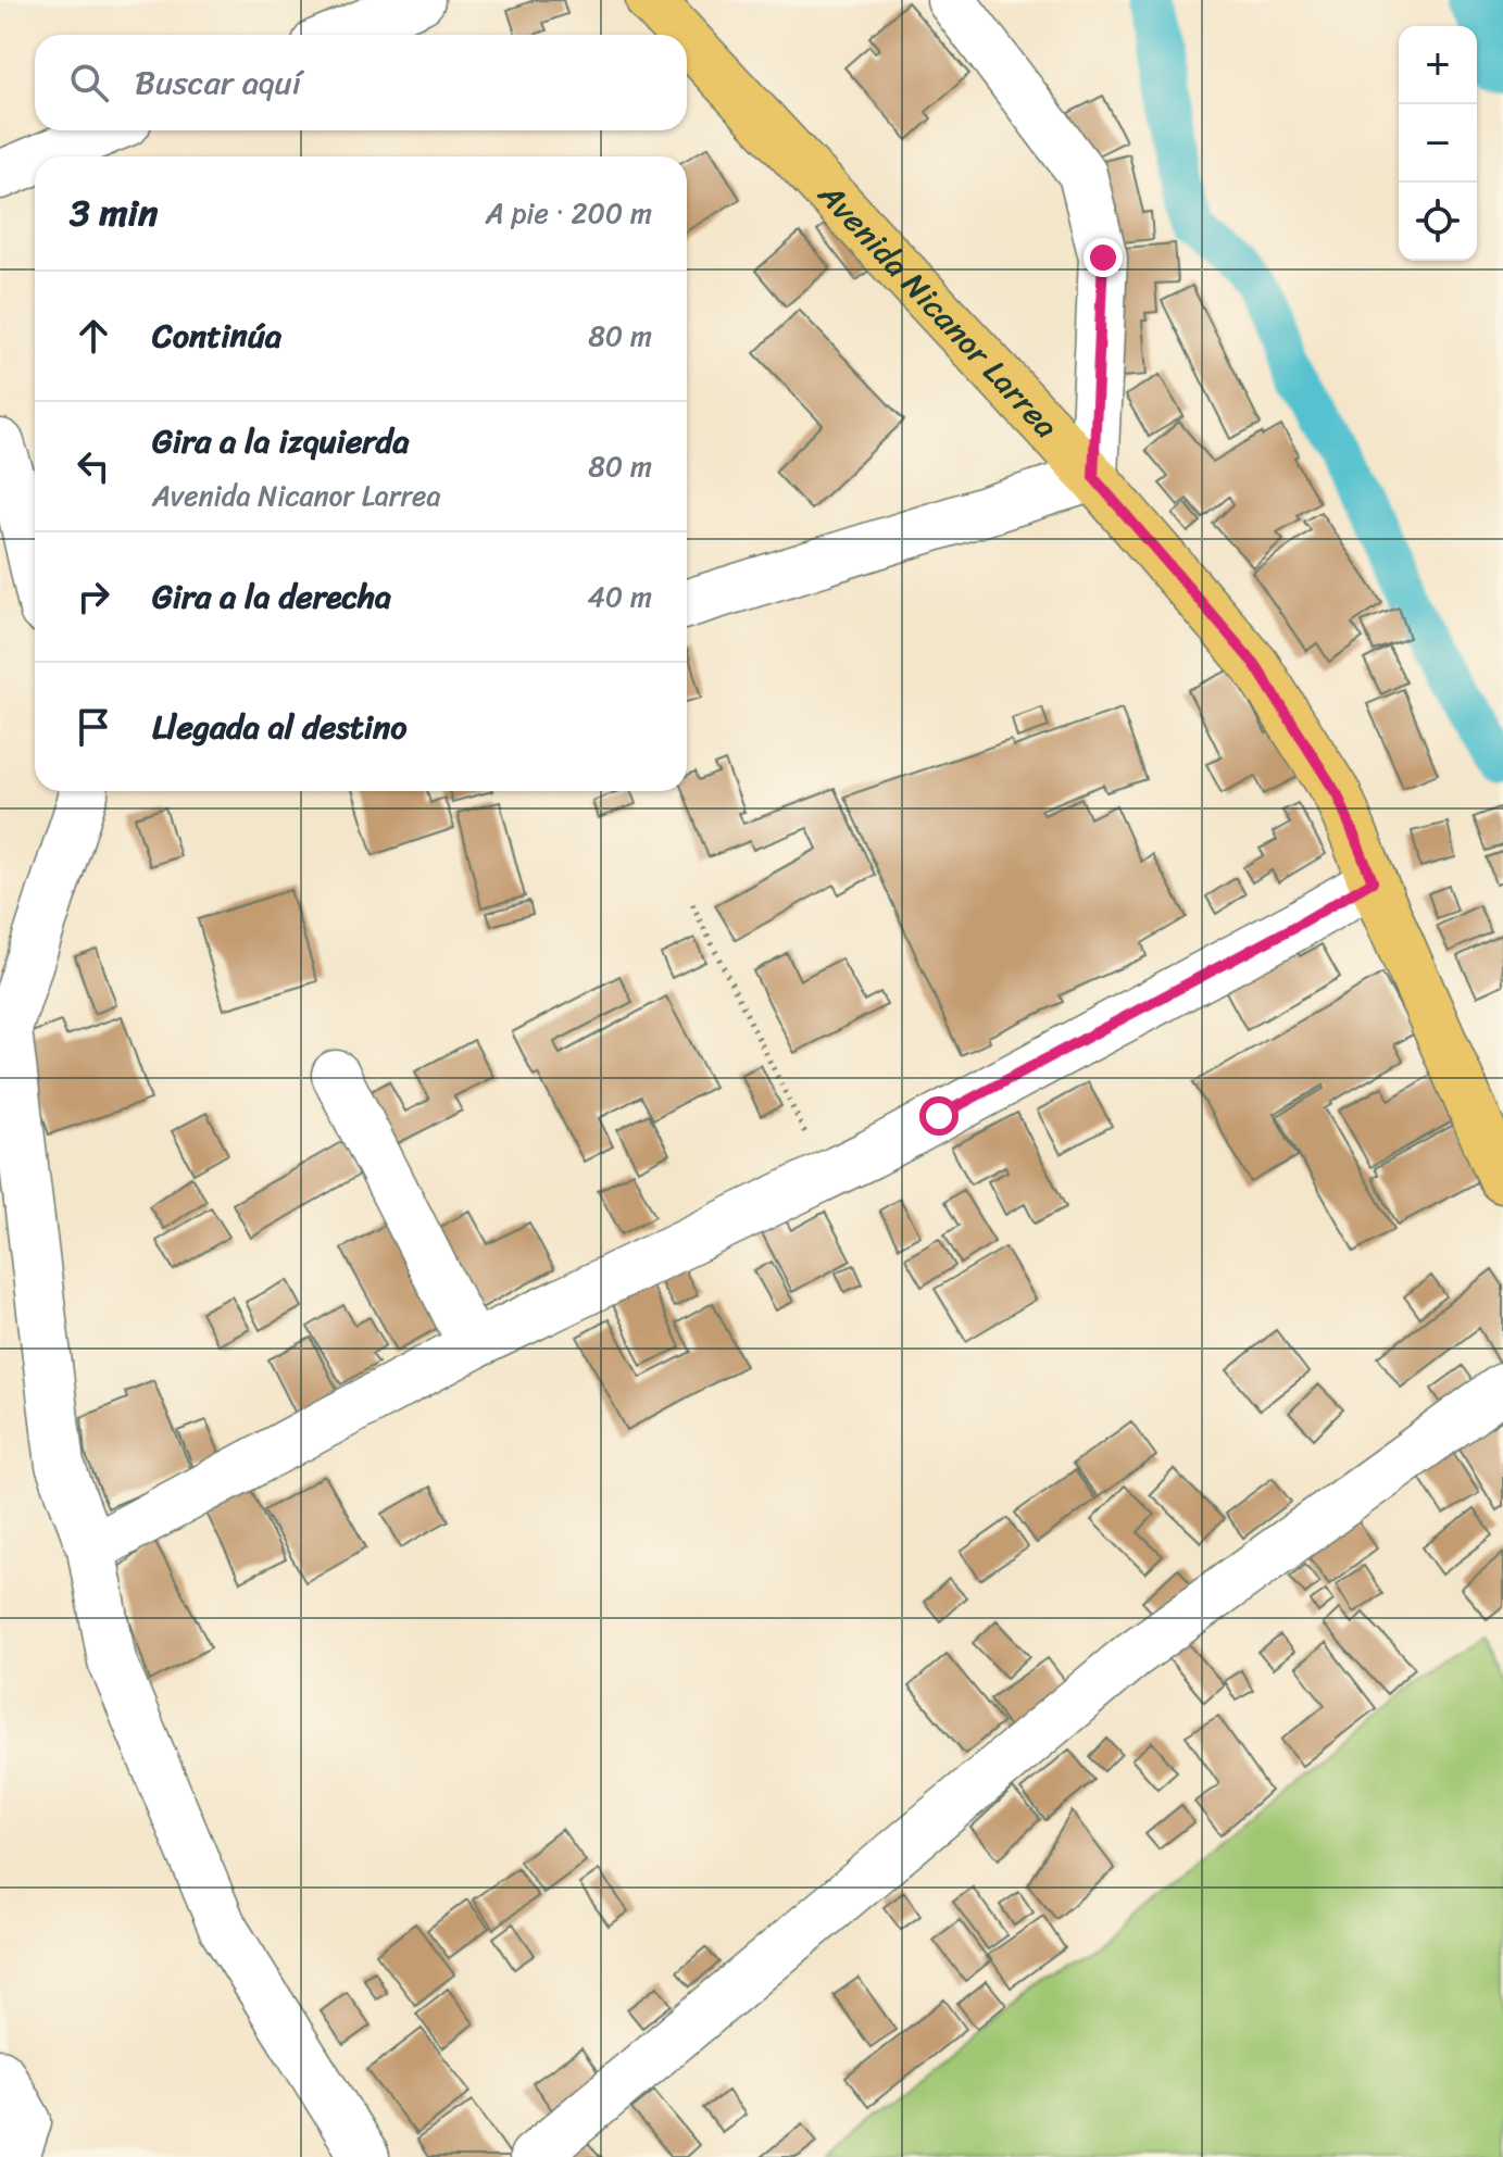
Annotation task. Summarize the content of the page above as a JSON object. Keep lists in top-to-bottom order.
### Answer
{
  "streets": {
    "main road": ["Avenida Nicanor Larrea"]
  },
  "page": {
    "map_buttons": ["+", "−"],
    "search": "Buscar aquí",
    "heading": ["3 min", "A pie · 200 m"],
    "list": [
      ["Continúa", "80 m"],
      ["Gira a la izquierda", "Avenida Nicanor Larrea", "80 m"],
      ["Gira a la derecha", "40 m"],
      "Llegada al destino"
    ]
  }
}
